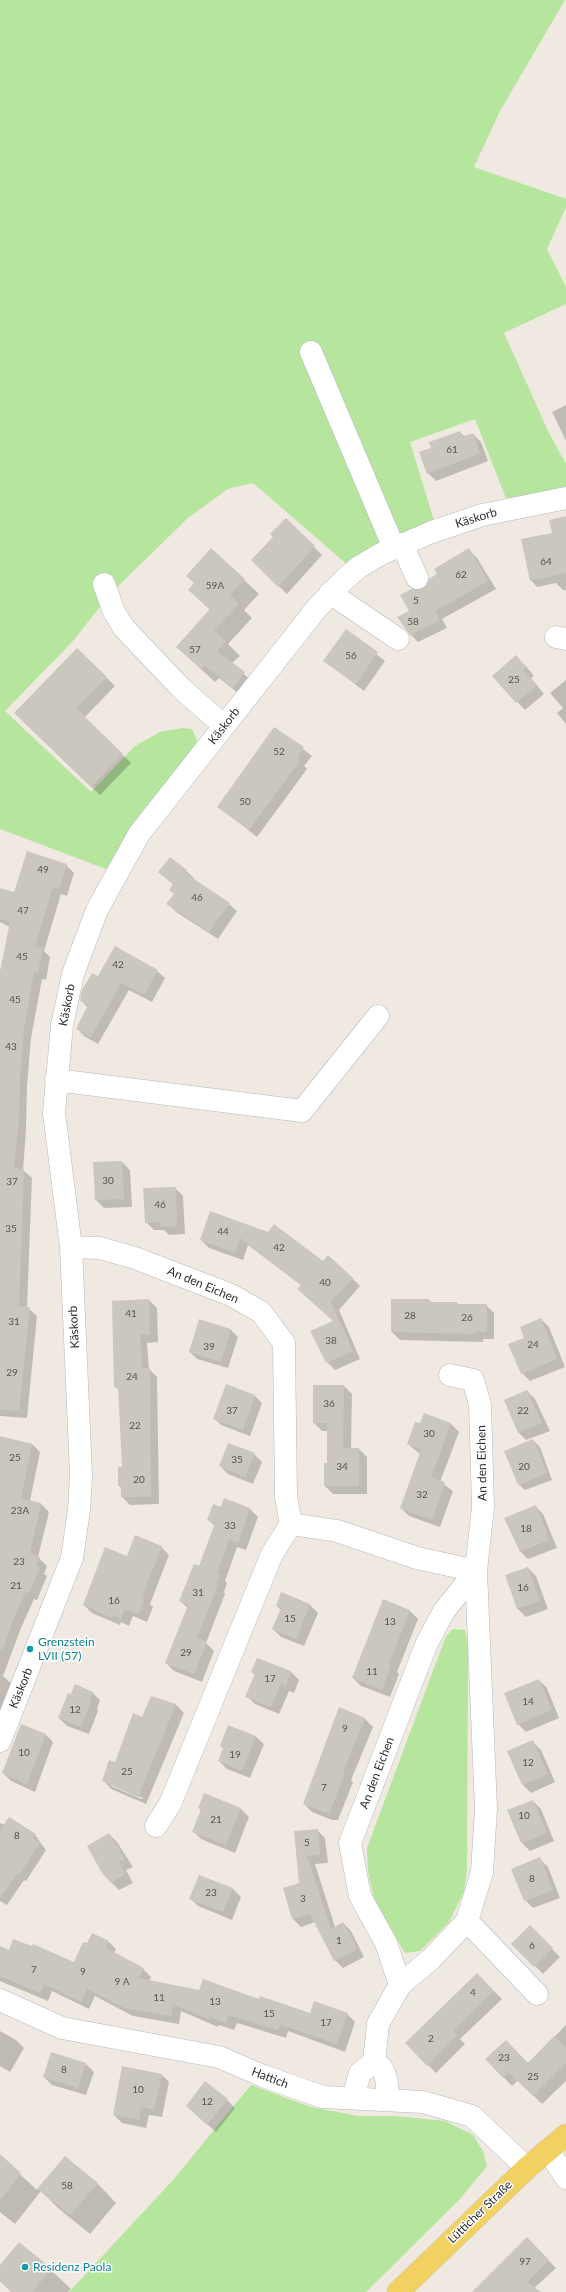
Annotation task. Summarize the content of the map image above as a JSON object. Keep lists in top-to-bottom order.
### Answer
{
  "streets": {
    "main road": ["Lütticher Straße"],
    "street": ["Käskorb", "An den Eichen", "Hattich"]
  },
  "crossings": [
    ["Käskorb", "An den Eichen"],
    ["Hattich", "Lütticher Straße"]
  ],
  "places": ["Grenzstein LVII (57)", "Residenz Paola"],
  "house_numbers": [
    "61",
    "64",
    "62",
    "59A",
    "5",
    "58",
    "57",
    "56",
    "25",
    "52",
    "50",
    "49",
    "46",
    "47",
    "45",
    "42",
    "45",
    "43",
    "30",
    "37",
    "46",
    "35",
    "44",
    "42",
    "40",
    "41",
    "28",
    "26",
    "31",
    "38",
    "24",
    "39",
    "29",
    "24",
    "36",
    "37",
    "22",
    "22",
    "30",
    "25",
    "35",
    "34",
    "20",
    "20",
    "32",
    "23A",
    "33",
    "18",
    "23",
    "21",
    "16",
    "31",
    "16",
    "15",
    "13",
    "29",
    "11",
    "17",
    "14",
    "12",
    "9",
    "10",
    "19",
    "12",
    "25",
    "7",
    "10",
    "21",
    "8",
    "5",
    "8",
    "23",
    "3",
    "1",
    "6",
    "7",
    "9",
    "9 A",
    "4",
    "11",
    "13",
    "15",
    "17",
    "2",
    "23",
    "8",
    "25",
    "10",
    "12",
    "58",
    "97"
  ]
}
